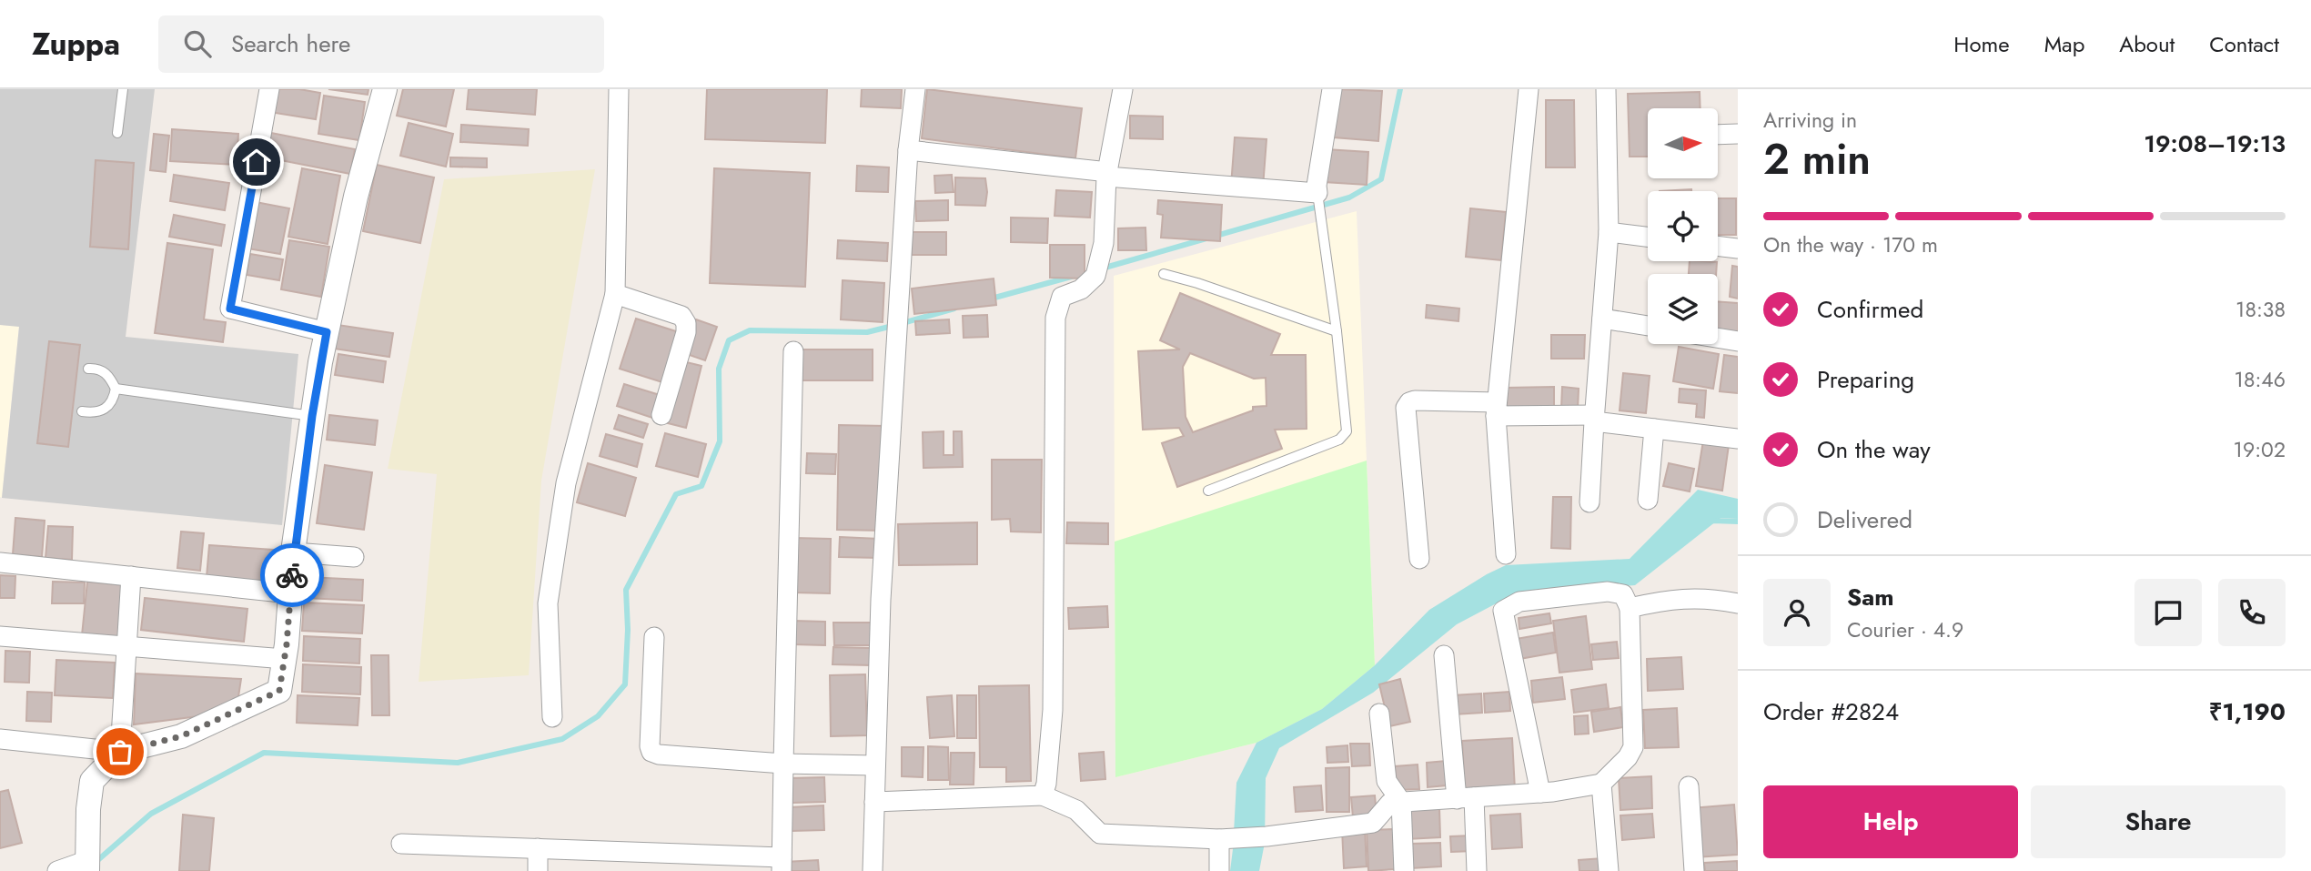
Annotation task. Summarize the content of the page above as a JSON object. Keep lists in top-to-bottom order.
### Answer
{
  "north": "right",
  "page": {
    "header": "Zuppa",
    "search": "Search here",
    "nav": [
      "Home",
      "Map",
      "About",
      "Contact"
    ],
    "heading": ["2 min", "Arriving in", "19:08–19:13"],
    "panel": [
      "Sam",
      "Courier · 4.9",
      "Order #2824",
      "₹1,190"
    ],
    "bar": "On the way · 170 m",
    "list": [
      ["Confirmed", "18:38"],
      ["Preparing", "18:46"],
      ["On the way", "19:02"],
      "Delivered"
    ],
    "buttons": ["Help", "Share"]
  }
}
